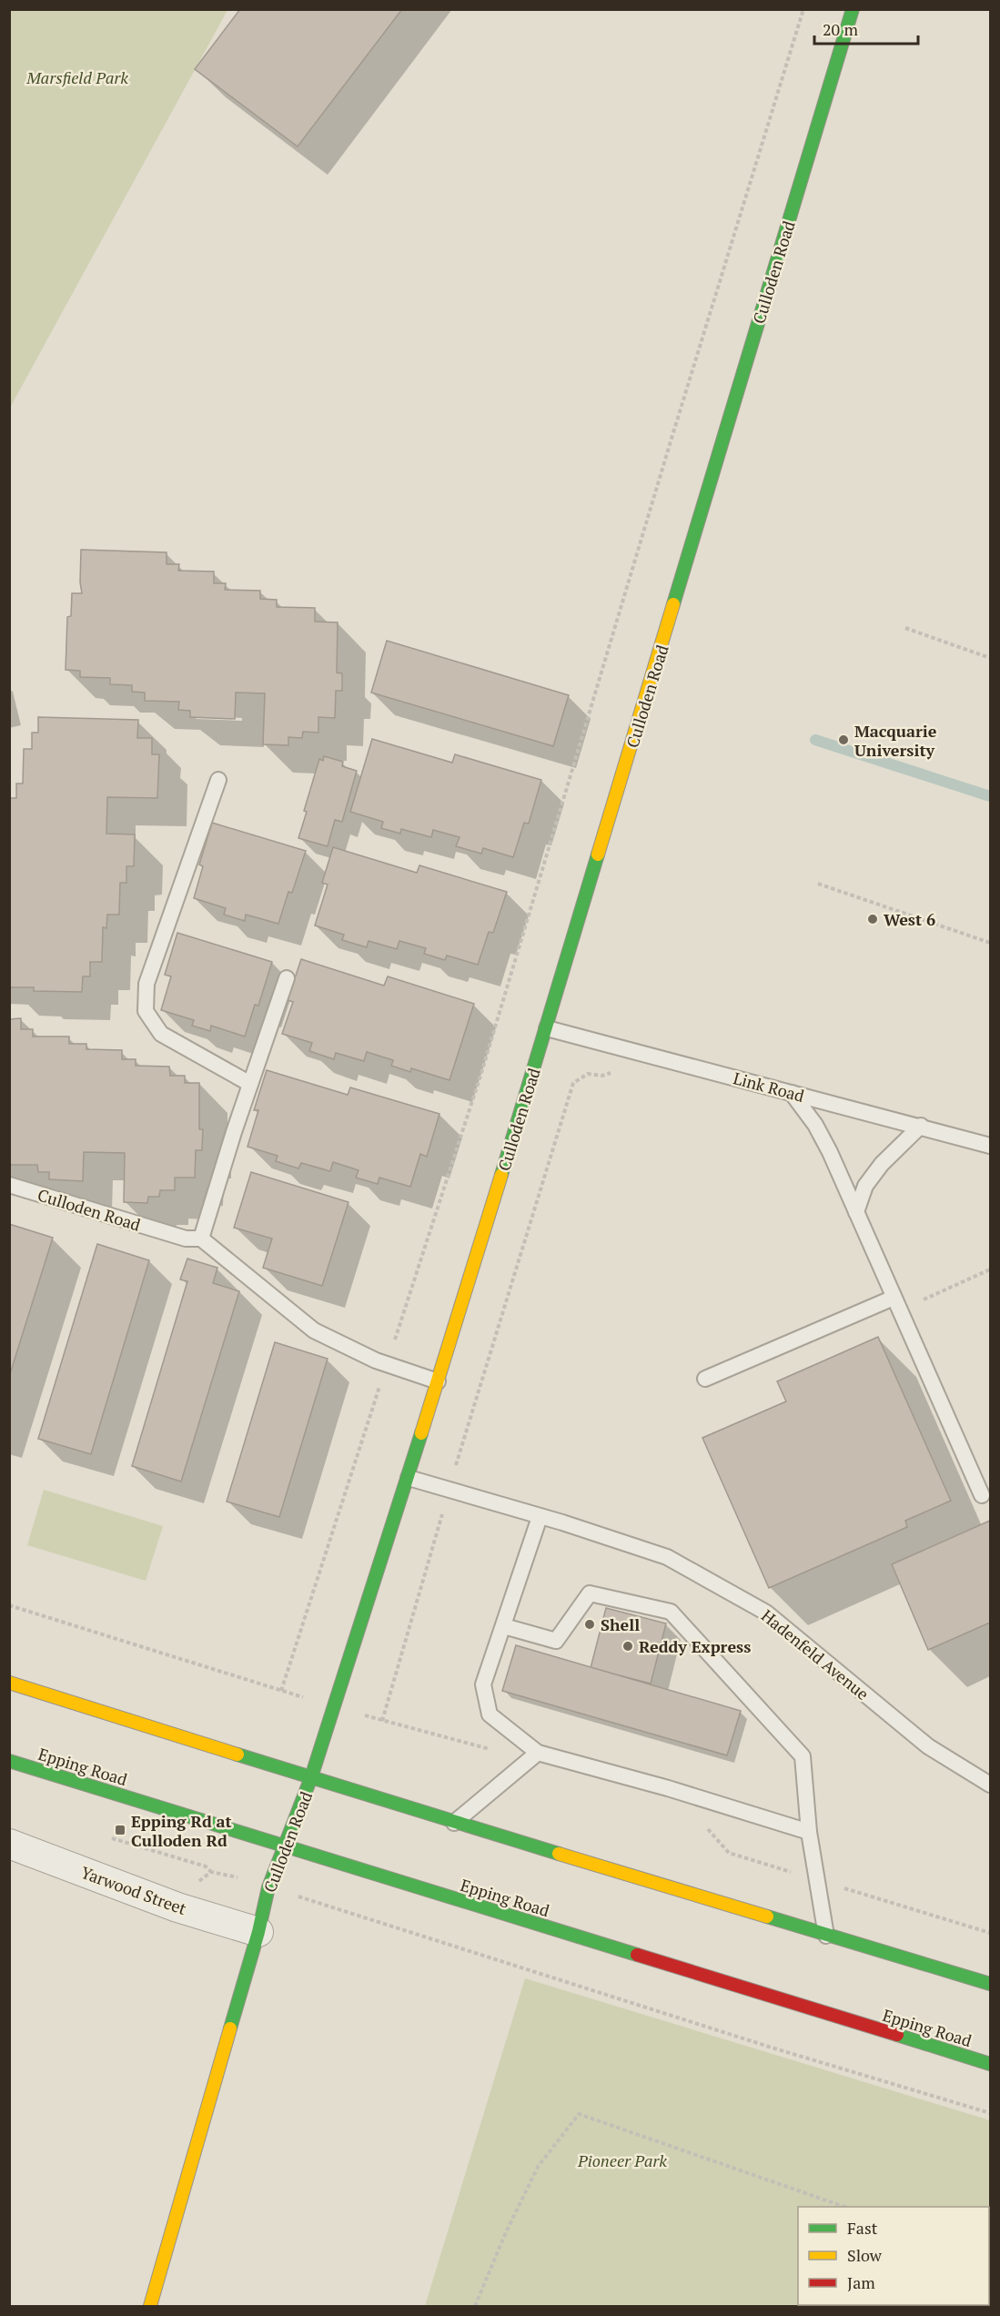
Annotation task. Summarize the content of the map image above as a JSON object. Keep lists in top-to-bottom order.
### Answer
{
  "streets": {
    "street": ["Culloden Road", "Epping Road", "Yarwood Street"],
    "lane": ["Link Road", "Hadenfeld Avenue"]
  },
  "crossings": [
    ["Culloden Road", "Link Road"],
    ["Culloden Road", "Hadenfeld Avenue"],
    ["Culloden Road", "Epping Road"],
    ["Culloden Road", "Yarwood Street"]
  ],
  "parks": ["Marsfield Park", "Pioneer Park"],
  "places": {
    "other": [
      "Macquarie University",
      "West 6",
      "Shell",
      "Reddy Express"
    ],
    "transit": ["Epping Rd at Culloden Rd"]
  },
  "legend": ["Fast", "Slow", "Jam"],
  "scale_bar": "20 m"
}
